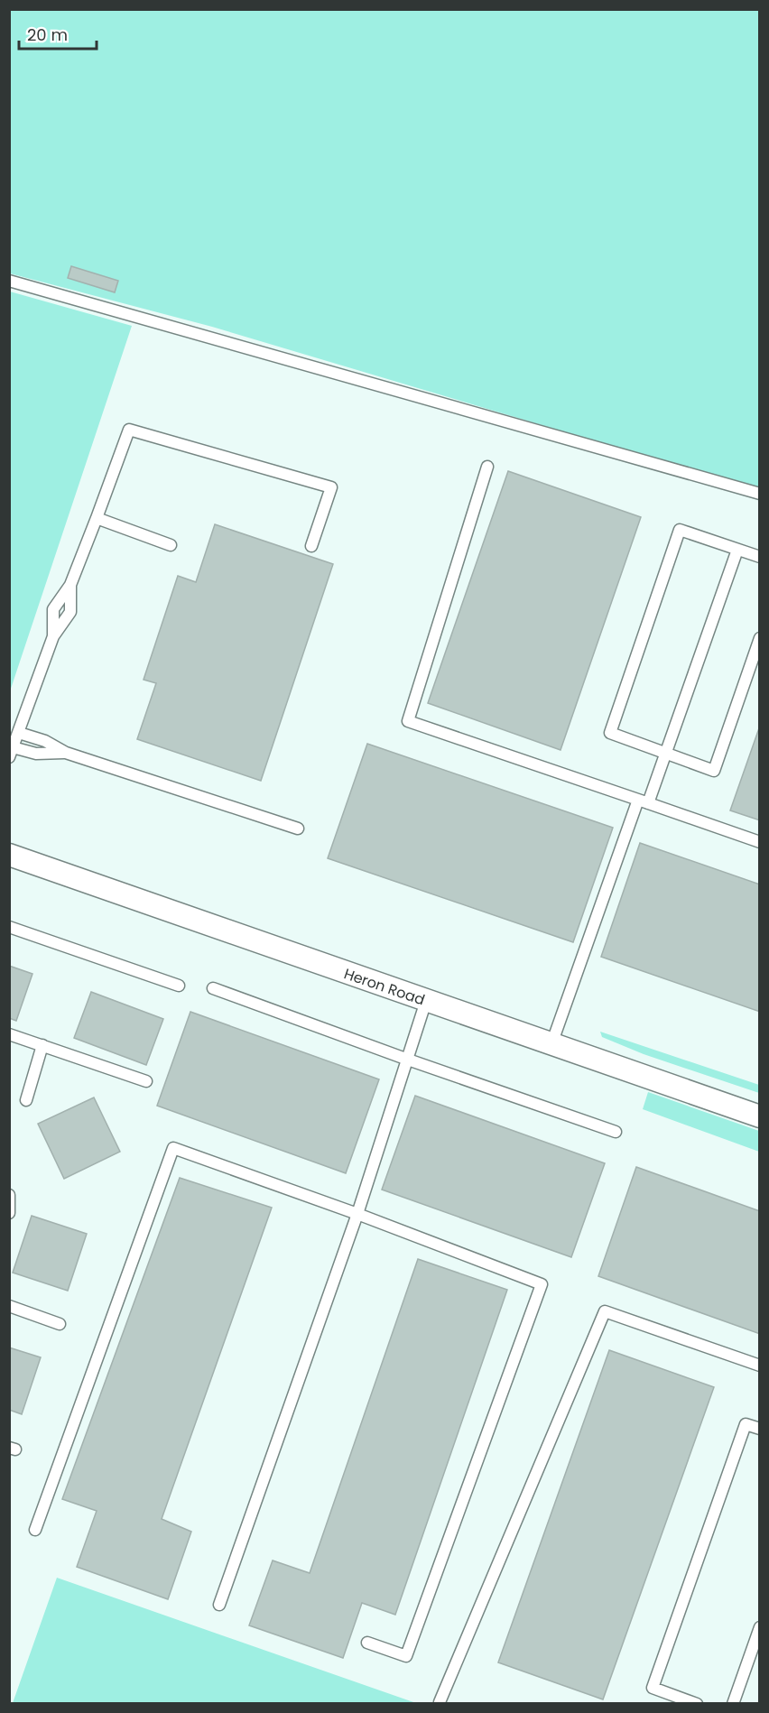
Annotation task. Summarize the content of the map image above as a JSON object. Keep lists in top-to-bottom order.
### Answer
{
  "streets": {
    "street": ["Heron Road"]
  },
  "scale_bar": "20 m"
}
